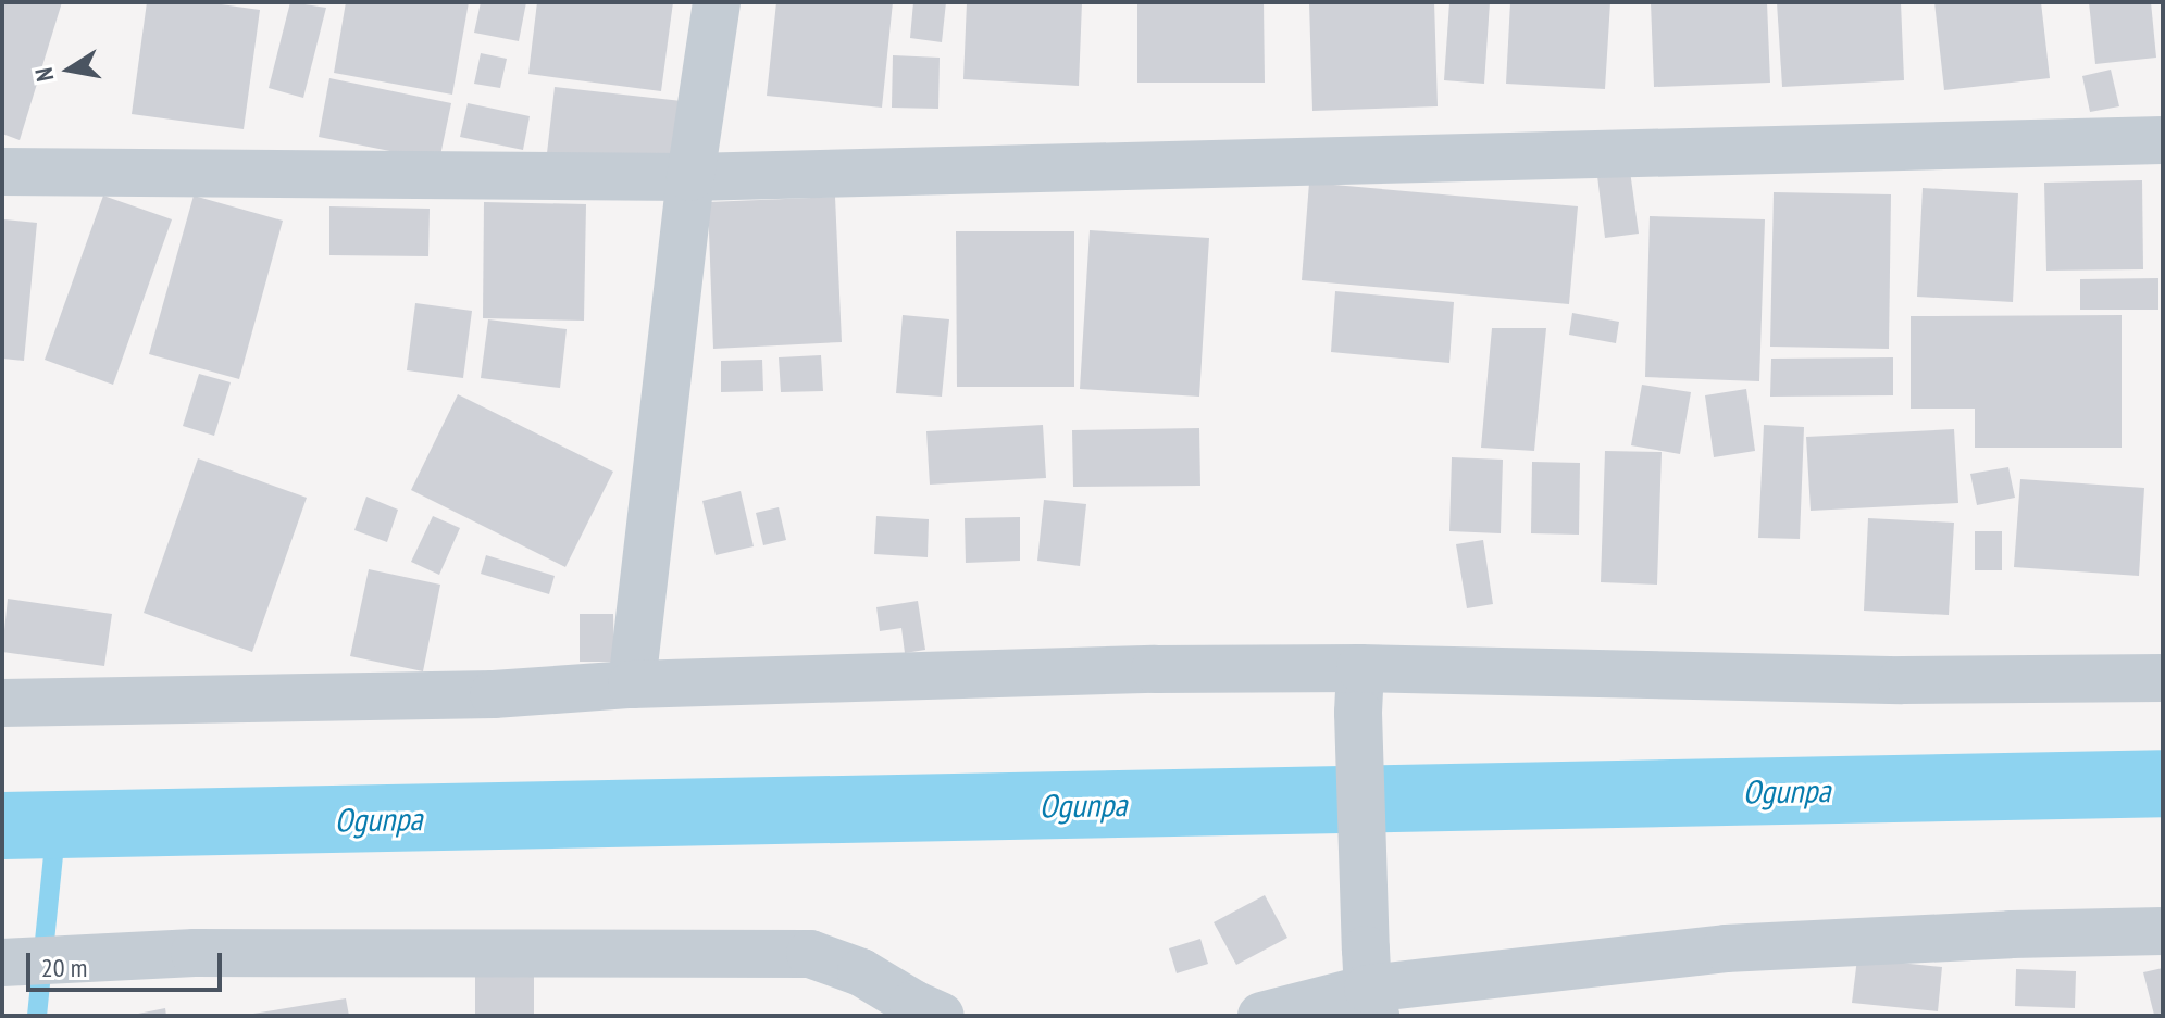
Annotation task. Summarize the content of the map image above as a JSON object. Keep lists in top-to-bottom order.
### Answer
{
  "water": ["Ogunpa"],
  "scale_bar": "20 m",
  "north": "left"
}
